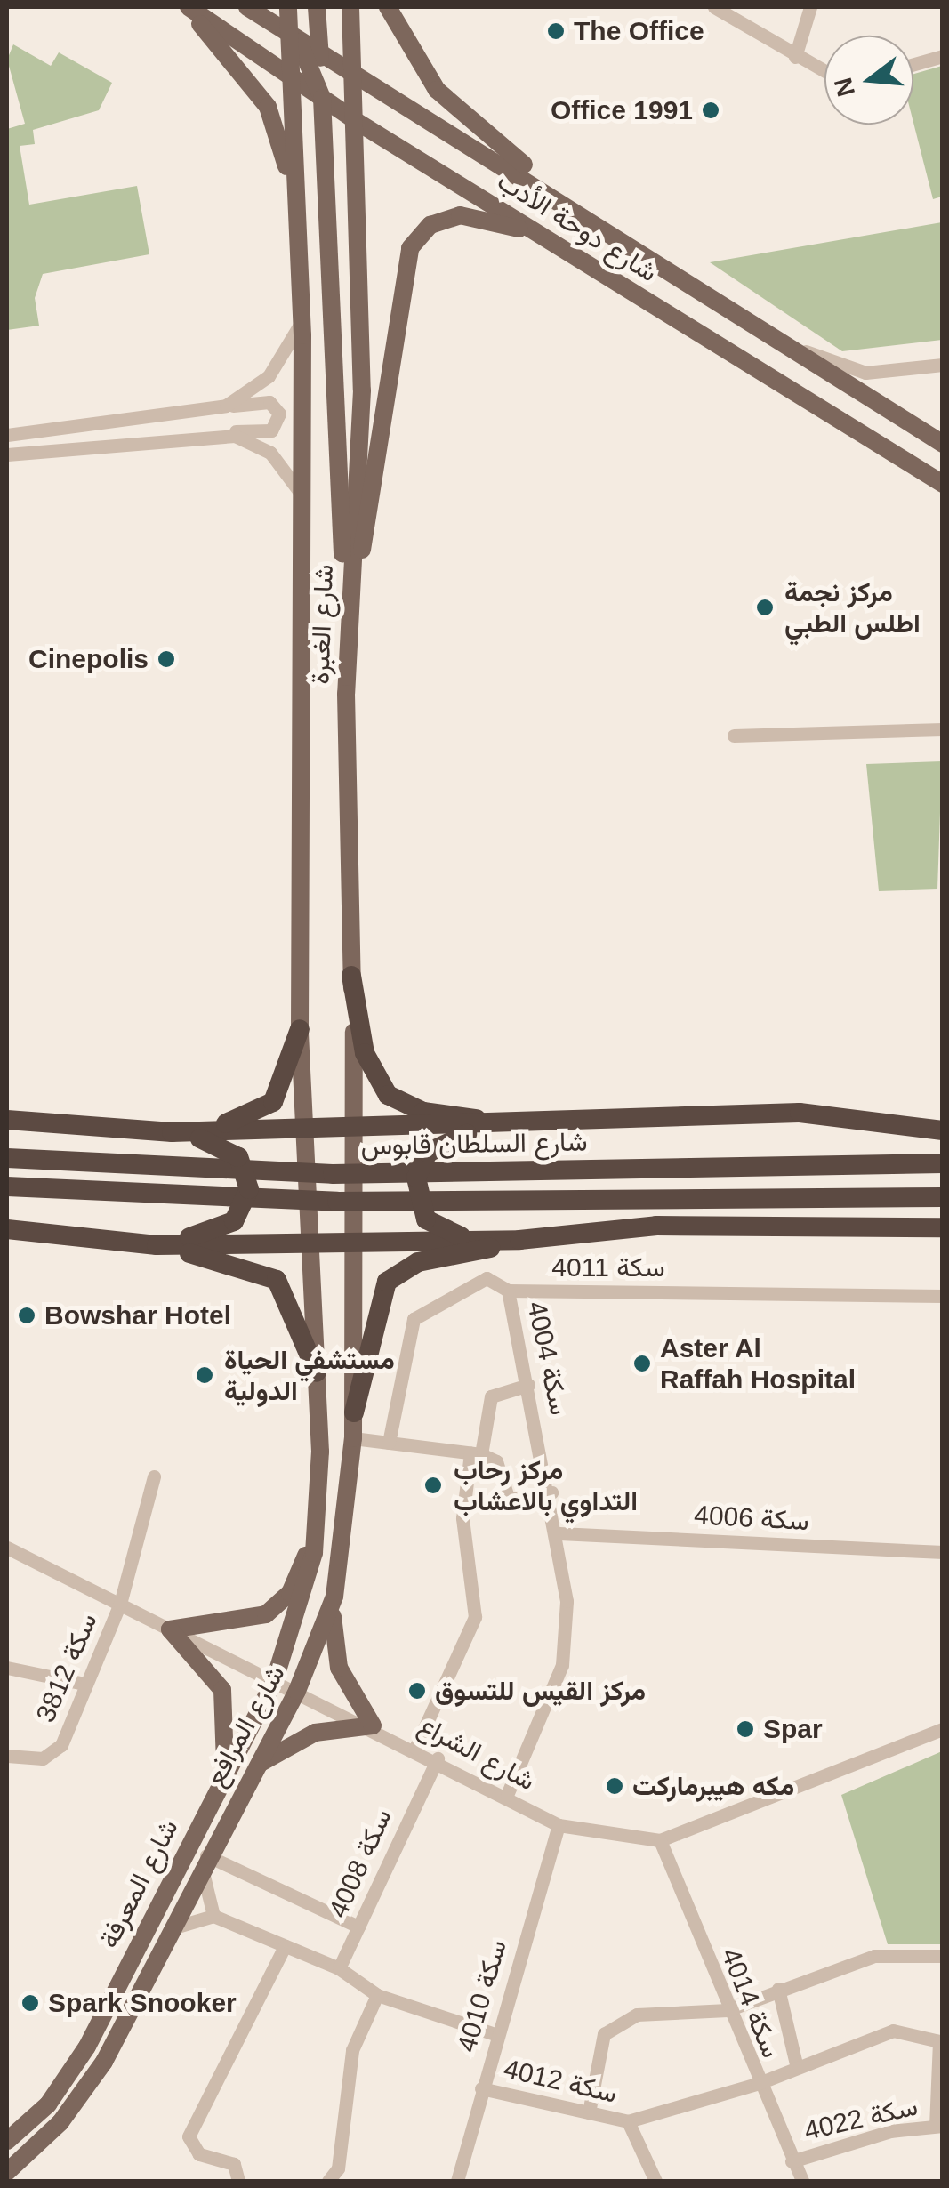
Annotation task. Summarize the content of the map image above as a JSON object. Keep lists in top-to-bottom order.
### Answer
{
  "streets": {
    "highway": ["شارع السلطان قابوس"],
    "main road": [
      "شارع دوحة الأدب",
      "شارع الغبرة",
      "شارع المرافع",
      "شارع المعرفة"
    ],
    "street": [
      "سكة 4011",
      "سكة 4004",
      "سكة 4006",
      "سكة 3812",
      "شارع الشراع",
      "سكة 4008",
      "سكة 4010",
      "سكة 4014",
      "سكة 4012",
      "سكة 4022"
    ]
  },
  "crossings": [
    ["شارع دوحة الأدب", "شارع الغبرة"],
    ["شارع الغبرة", "شارع المرافع"],
    ["سكة 4011", "سكة 4004"],
    ["سكة 4004", "سكة 4006"],
    ["سكة 4004", "شارع الشراع"],
    ["سكة 3812", "شارع الشراع"],
    ["شارع المرافع", "شارع الشراع"],
    ["شارع المرافع", "شارع المعرفة"],
    ["شارع الشراع", "سكة 4008"],
    ["شارع الشراع", "سكة 4010"],
    ["شارع الشراع", "سكة 4014"],
    ["سكة 4010", "سكة 4012"],
    ["سكة 4014", "سكة 4012"],
    ["سكة 4014", "سكة 4022"],
    ["سكة 4012", "سكة 4022"]
  ],
  "places": [
    "The Office",
    "Office 1991",
    "مركز نجمة اطلس الطبي",
    "Cinepolis",
    "Bowshar Hotel",
    "Aster Al Raffah Hospital",
    "مستشفي الحياة الدولية",
    "مركز رحاب التداوي بالاعشاب",
    "مركز القيس للتسوق",
    "Spar",
    "مكه هيبرماركت",
    "Spark Snooker"
  ],
  "north": "left"
}
